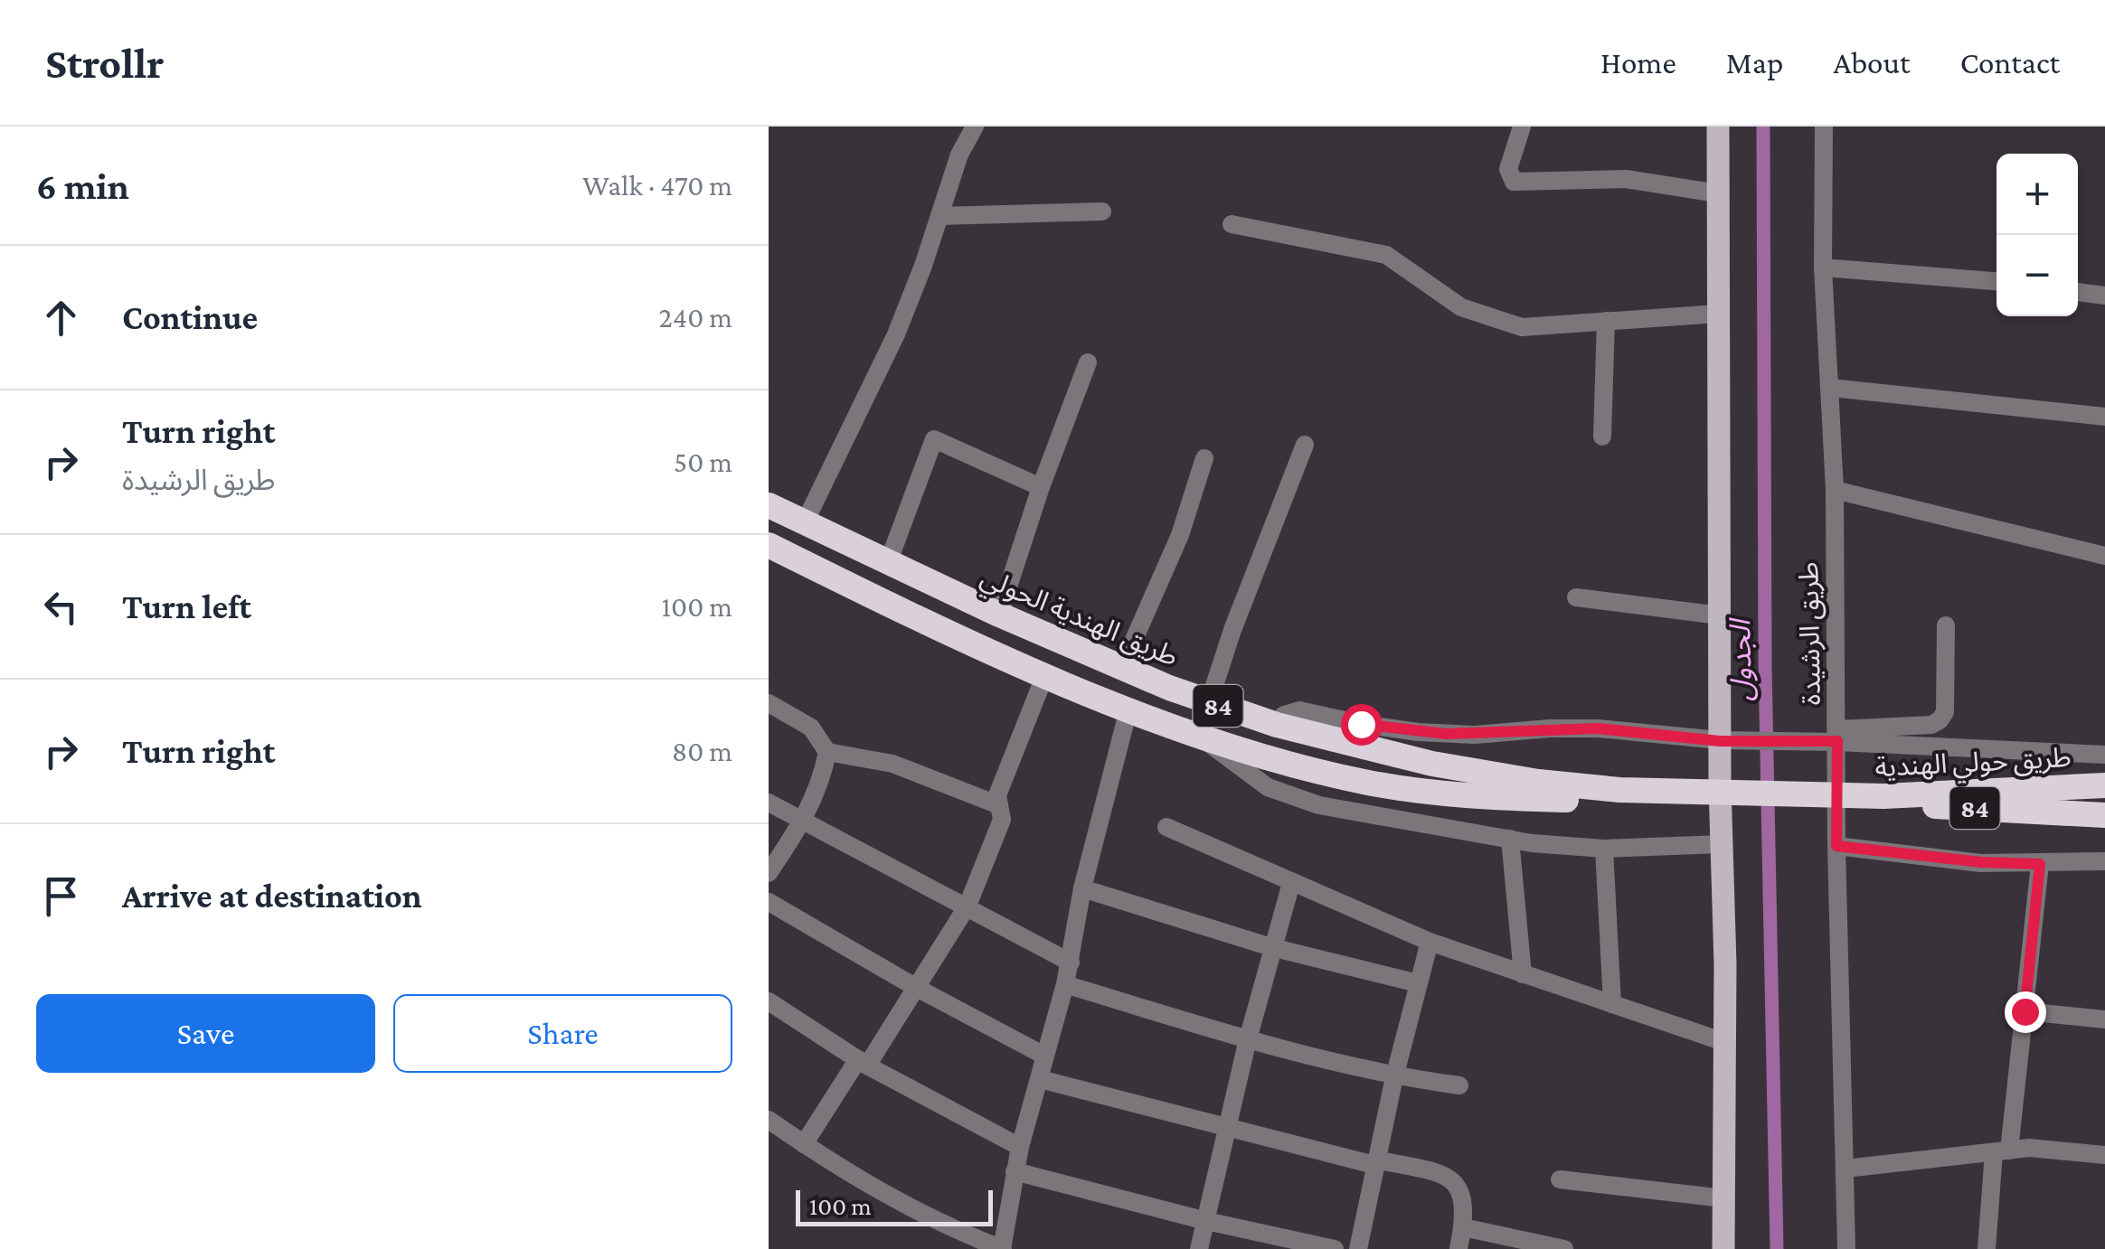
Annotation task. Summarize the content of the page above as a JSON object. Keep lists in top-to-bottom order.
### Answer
{
  "streets": {
    "highway": ["طريق الهندية الحولي", "84", "طريق حولي الهندية"],
    "street": ["طريق الرشيدة"]
  },
  "crossings": [
    ["طريق الهندية الحولي", "84"],
    ["84", "طريق حولي الهندية"]
  ],
  "water": ["الجدول"],
  "scale_bar": "100 m",
  "page": {
    "header": "Strollr",
    "nav": [
      "Home",
      "Map",
      "About",
      "Contact"
    ],
    "heading": ["6 min", "Walk · 470 m"],
    "map_buttons": ["+", "−"],
    "list": [
      ["Continue", "240 m"],
      ["Turn right", "طريق الرشيدة", "50 m"],
      ["Turn left", "100 m"],
      ["Turn right", "80 m"],
      "Arrive at destination"
    ],
    "buttons": ["Save", "Share"],
    "scale": "100 m"
  }
}
